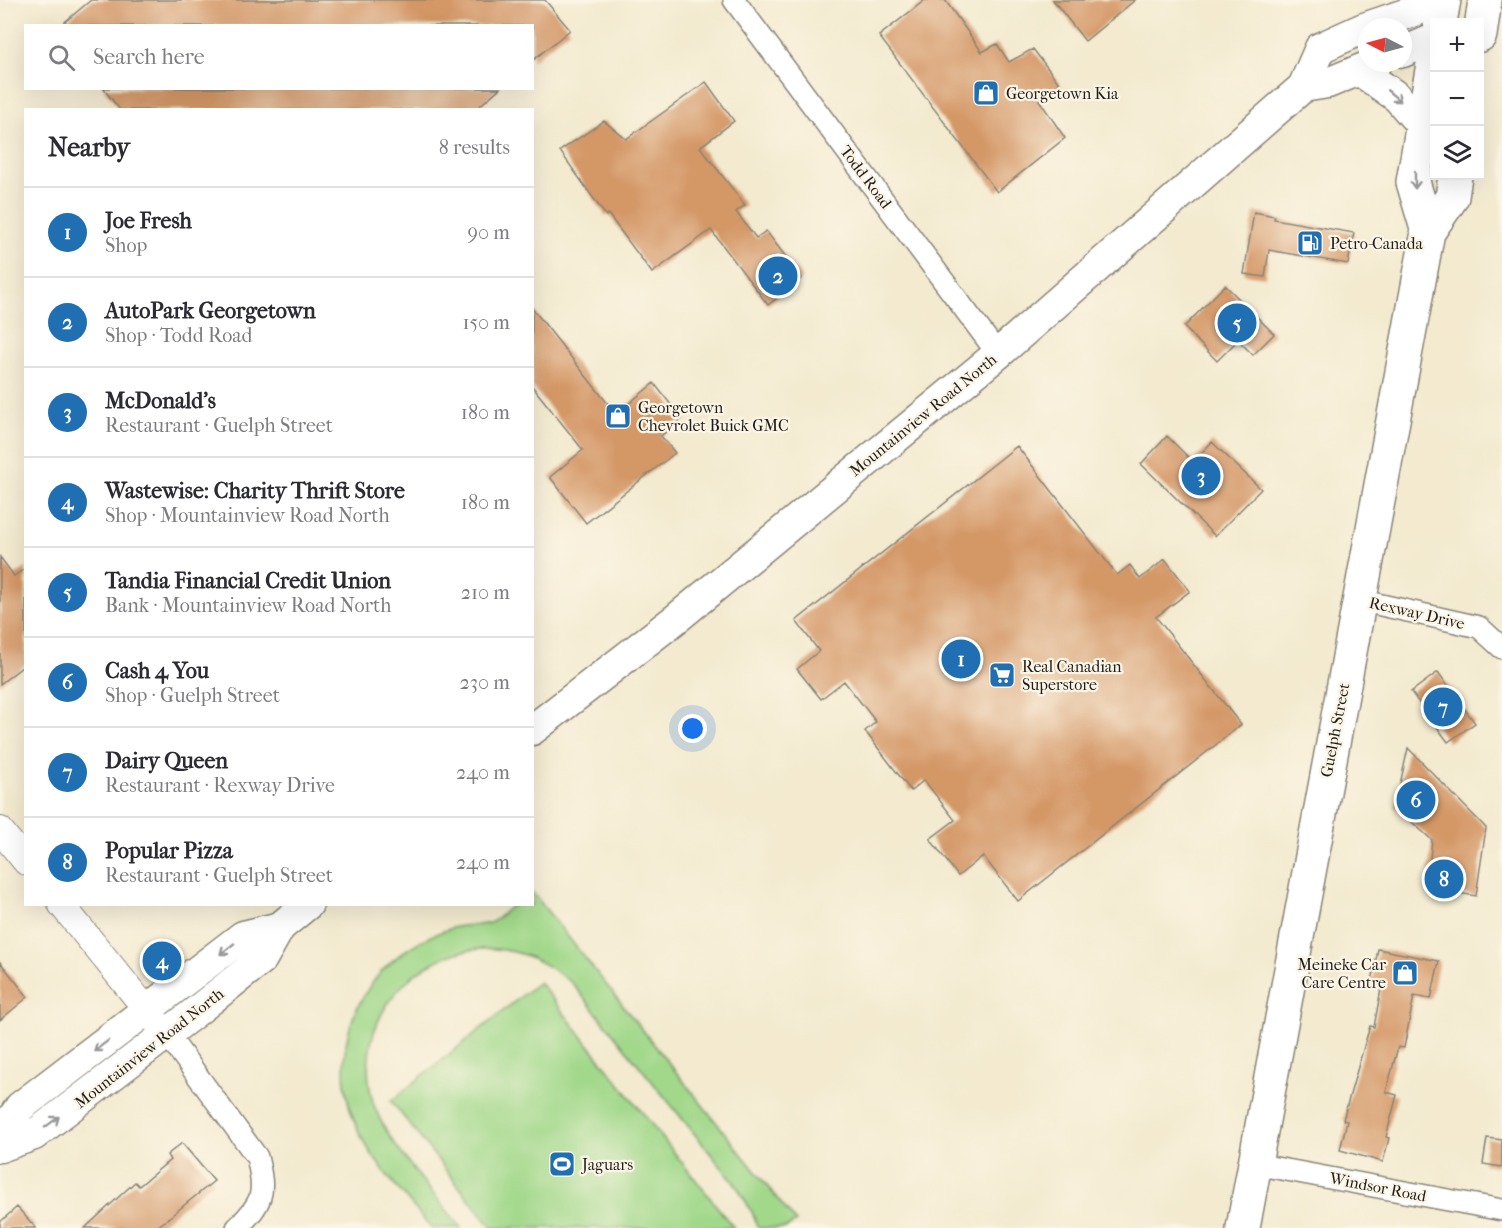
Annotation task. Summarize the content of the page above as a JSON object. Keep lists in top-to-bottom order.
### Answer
{
  "streets": {
    "main road": ["Mountainview Road North", "Guelph Street"],
    "street": ["Todd Road", "Rexway Drive", "Windsor Road"]
  },
  "crossings": [
    ["Todd Road", "Mountainview Road North"],
    ["Rexway Drive", "Guelph Street"],
    ["Guelph Street", "Windsor Road"]
  ],
  "places": {
    "shop": ["Georgetown Kia", "Georgetown Chevrolet Buick GMC", "Meineke Car Care Centre"],
    "fuel station": ["Petro-Canada"],
    "supermarket": ["Real Canadian Superstore"],
    "sports": ["Jaguars"]
  },
  "north": "left",
  "page": {
    "map_buttons": ["+", "−"],
    "search": "Search here",
    "heading": ["Nearby", "8 results"],
    "list": [
      {
        "mark": "1",
        "name": "Joe Fresh",
        "note": "Shop",
        "value": "90 m"
      },
      {
        "mark": "2",
        "name": "AutoPark Georgetown",
        "note": "Shop · Todd Road",
        "value": "150 m"
      },
      {
        "mark": "3",
        "name": "McDonald's",
        "note": "Restaurant · Guelph Street",
        "value": "180 m"
      },
      {
        "mark": "4",
        "name": "Wastewise: Charity Thrift Store",
        "note": "Shop · Mountainview Road North",
        "value": "180 m"
      },
      {
        "mark": "5",
        "name": "Tandia Financial Credit Union",
        "note": "Bank · Mountainview Road North",
        "value": "210 m"
      },
      {
        "mark": "6",
        "name": "Cash 4 You",
        "note": "Shop · Guelph Street",
        "value": "230 m"
      },
      {
        "mark": "7",
        "name": "Dairy Queen",
        "note": "Restaurant · Rexway Drive",
        "value": "240 m"
      },
      {
        "mark": "8",
        "name": "Popular Pizza",
        "note": "Restaurant · Guelph Street",
        "value": "240 m"
      }
    ],
    "pins": [
      "2",
      "5",
      "3",
      "1",
      "7",
      "6",
      "8",
      "4"
    ]
  }
}
